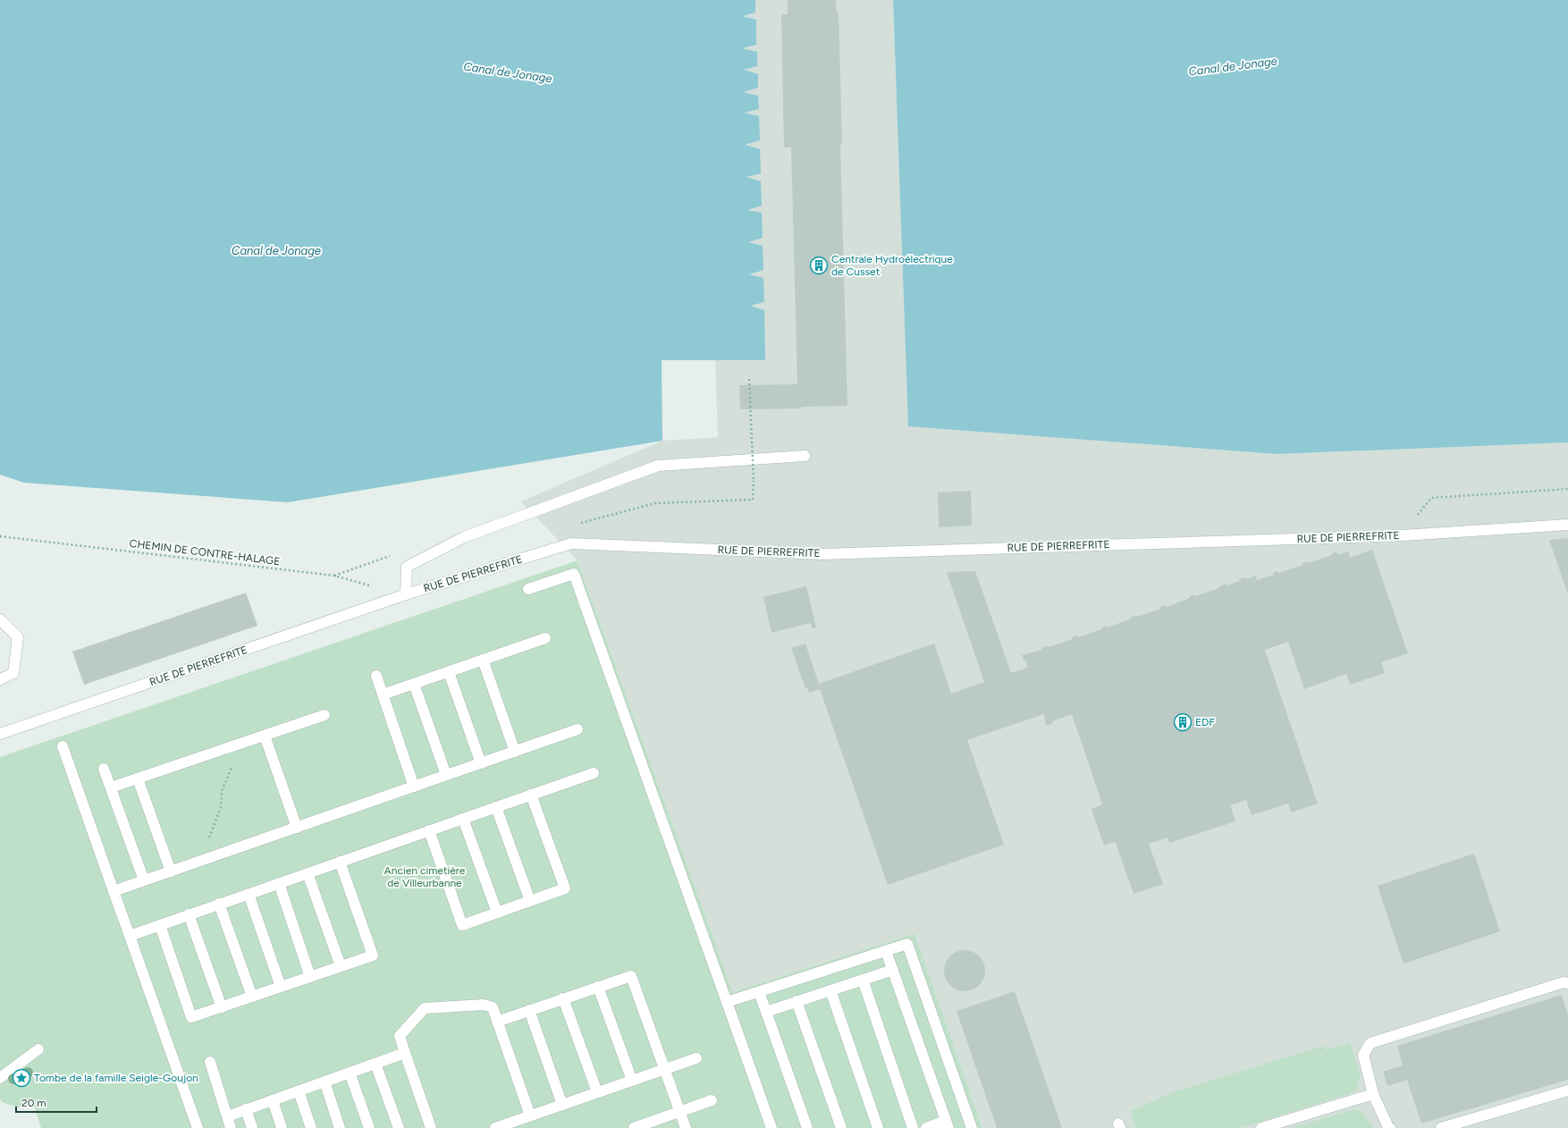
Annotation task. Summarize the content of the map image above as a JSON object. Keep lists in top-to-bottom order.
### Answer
{
  "streets": {
    "street": ["RUE DE PIERREFRITE"],
    "path": ["CHEMIN DE CONTRE-HALAGE"]
  },
  "water": ["Canal de Jonage"],
  "parks": ["Ancien cimetière de Villeurbanne"],
  "places": {
    "building": ["Centrale Hydroélectrique de Cusset", "EDF"],
    "place": ["Tombe de la famille Seigle-Goujon"]
  },
  "scale_bar": "20 m"
}
